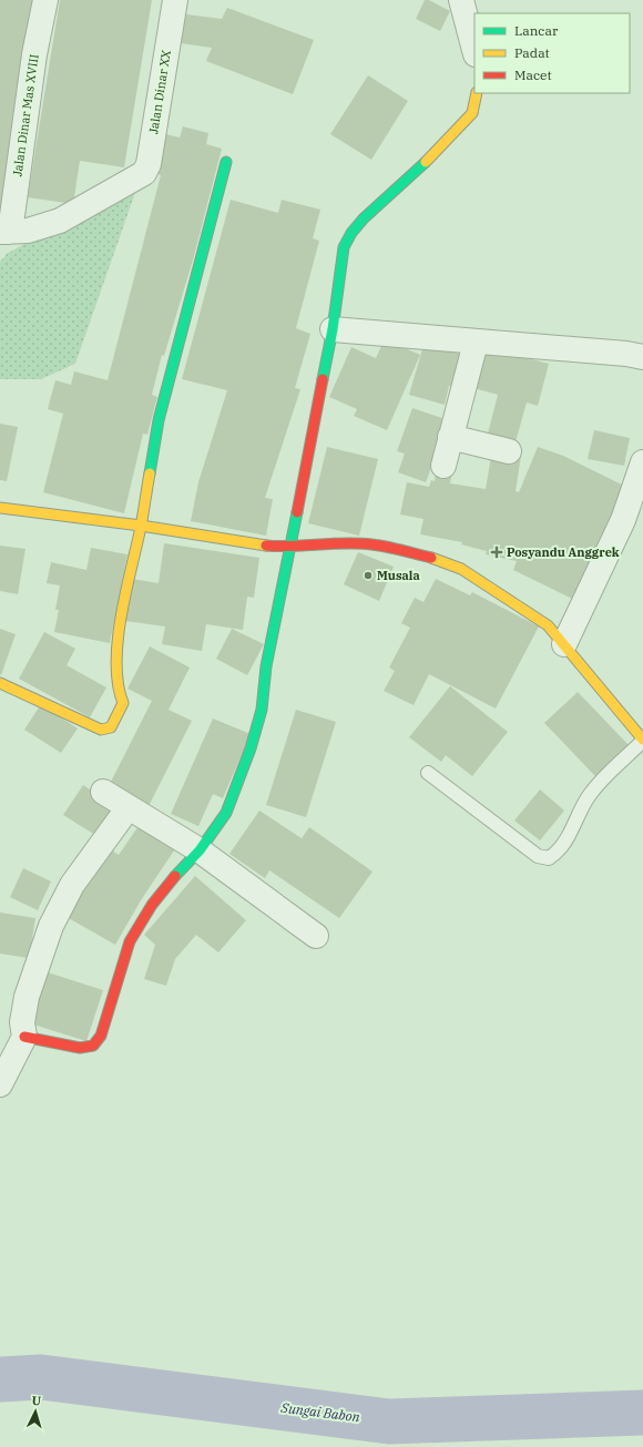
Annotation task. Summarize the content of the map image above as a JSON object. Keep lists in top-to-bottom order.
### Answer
{
  "streets": {
    "street": ["Jalan Dinar XX", "Jalan Dinar Mas XVIII"]
  },
  "crossings": [
    ["Jalan Dinar XX", "Jalan Dinar Mas XVIII"]
  ],
  "water": ["Sungai Babon"],
  "places": {
    "health": ["Posyandu Anggrek"],
    "other": ["Musala"]
  },
  "legend": ["Lancar", "Padat", "Macet"],
  "north": "top"
}
